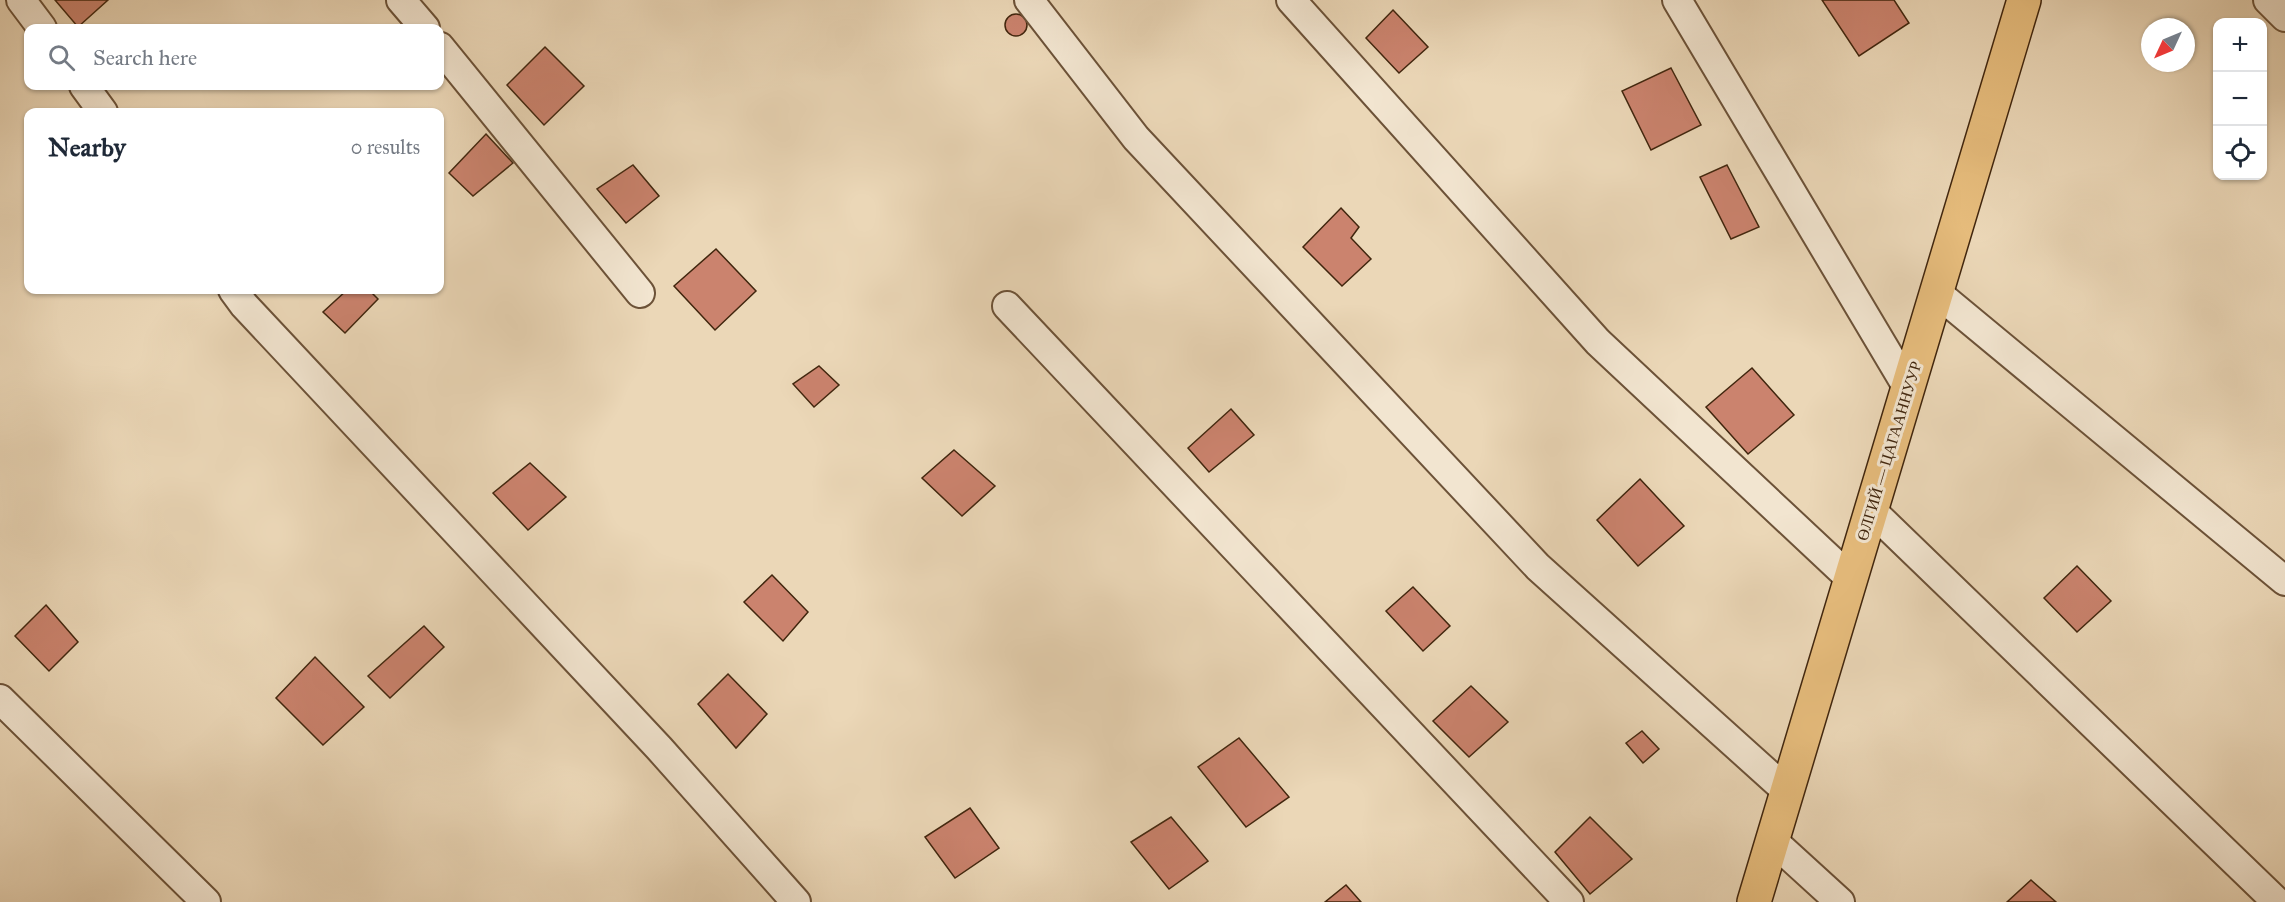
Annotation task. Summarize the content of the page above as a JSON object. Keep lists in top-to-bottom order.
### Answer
{
  "streets": {
    "highway": ["ӨЛГИЙ — ЦАГААННУУР"]
  },
  "north": "bottom left",
  "page": {
    "map_buttons": ["+", "−"],
    "search": "Search here",
    "heading": ["Nearby", "0 results"]
  }
}
